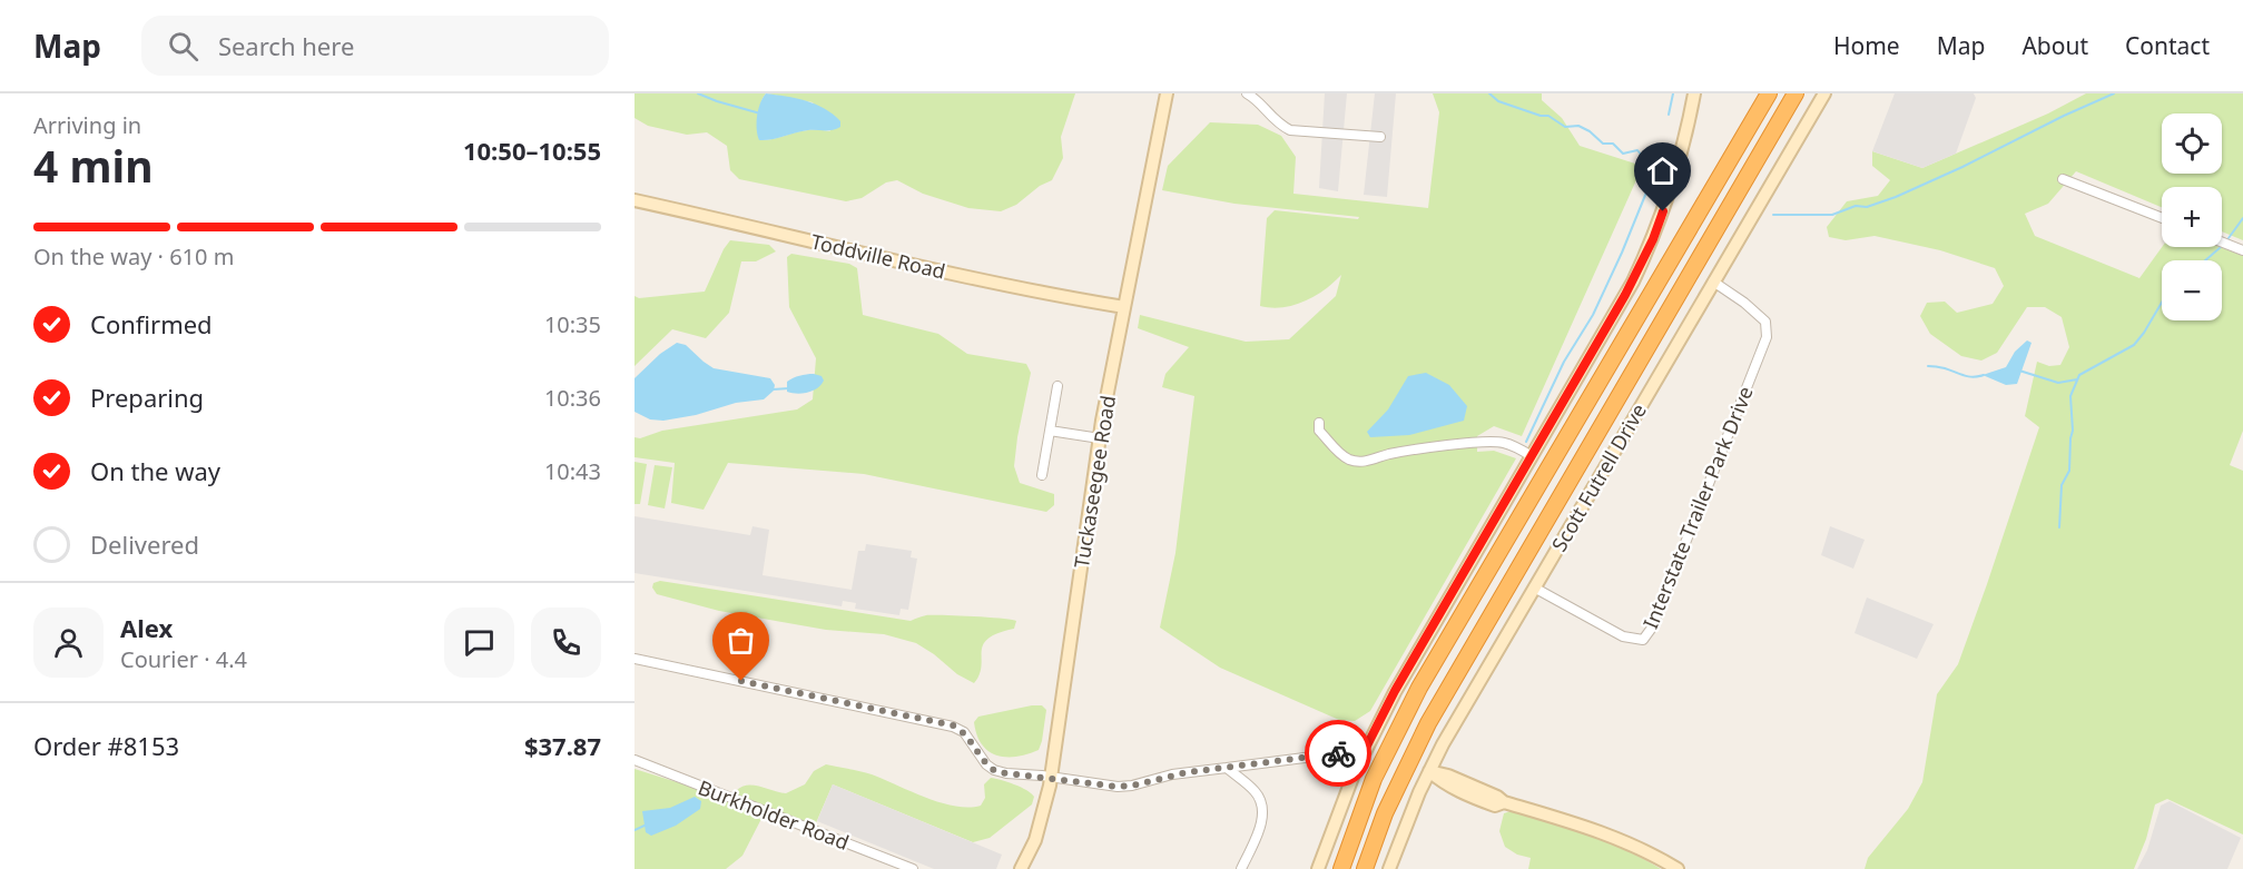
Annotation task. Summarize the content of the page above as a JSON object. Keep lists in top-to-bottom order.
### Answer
{
  "streets": {
    "street": [
      "Toddville Road",
      "Scott Futrell Drive",
      "Tuckaseegee Road",
      "Interstate Trailer Park Drive",
      "Burkholder Road"
    ]
  },
  "crossings": [
    ["Toddville Road", "Tuckaseegee Road"],
    ["Scott Futrell Drive", "Interstate Trailer Park Drive"]
  ],
  "page": {
    "header": "Map",
    "search": "Search here",
    "nav": [
      "Home",
      "Map",
      "About",
      "Contact"
    ],
    "heading": ["4 min", "Arriving in", "10:50–10:55"],
    "panel": [
      "Alex",
      "Courier · 4.4",
      "Order #8153",
      "$37.87"
    ],
    "map_buttons": ["+", "−"],
    "bar": "On the way · 610 m",
    "list": [
      ["Confirmed", "10:35"],
      ["Preparing", "10:36"],
      ["On the way", "10:43"],
      "Delivered"
    ]
  }
}
